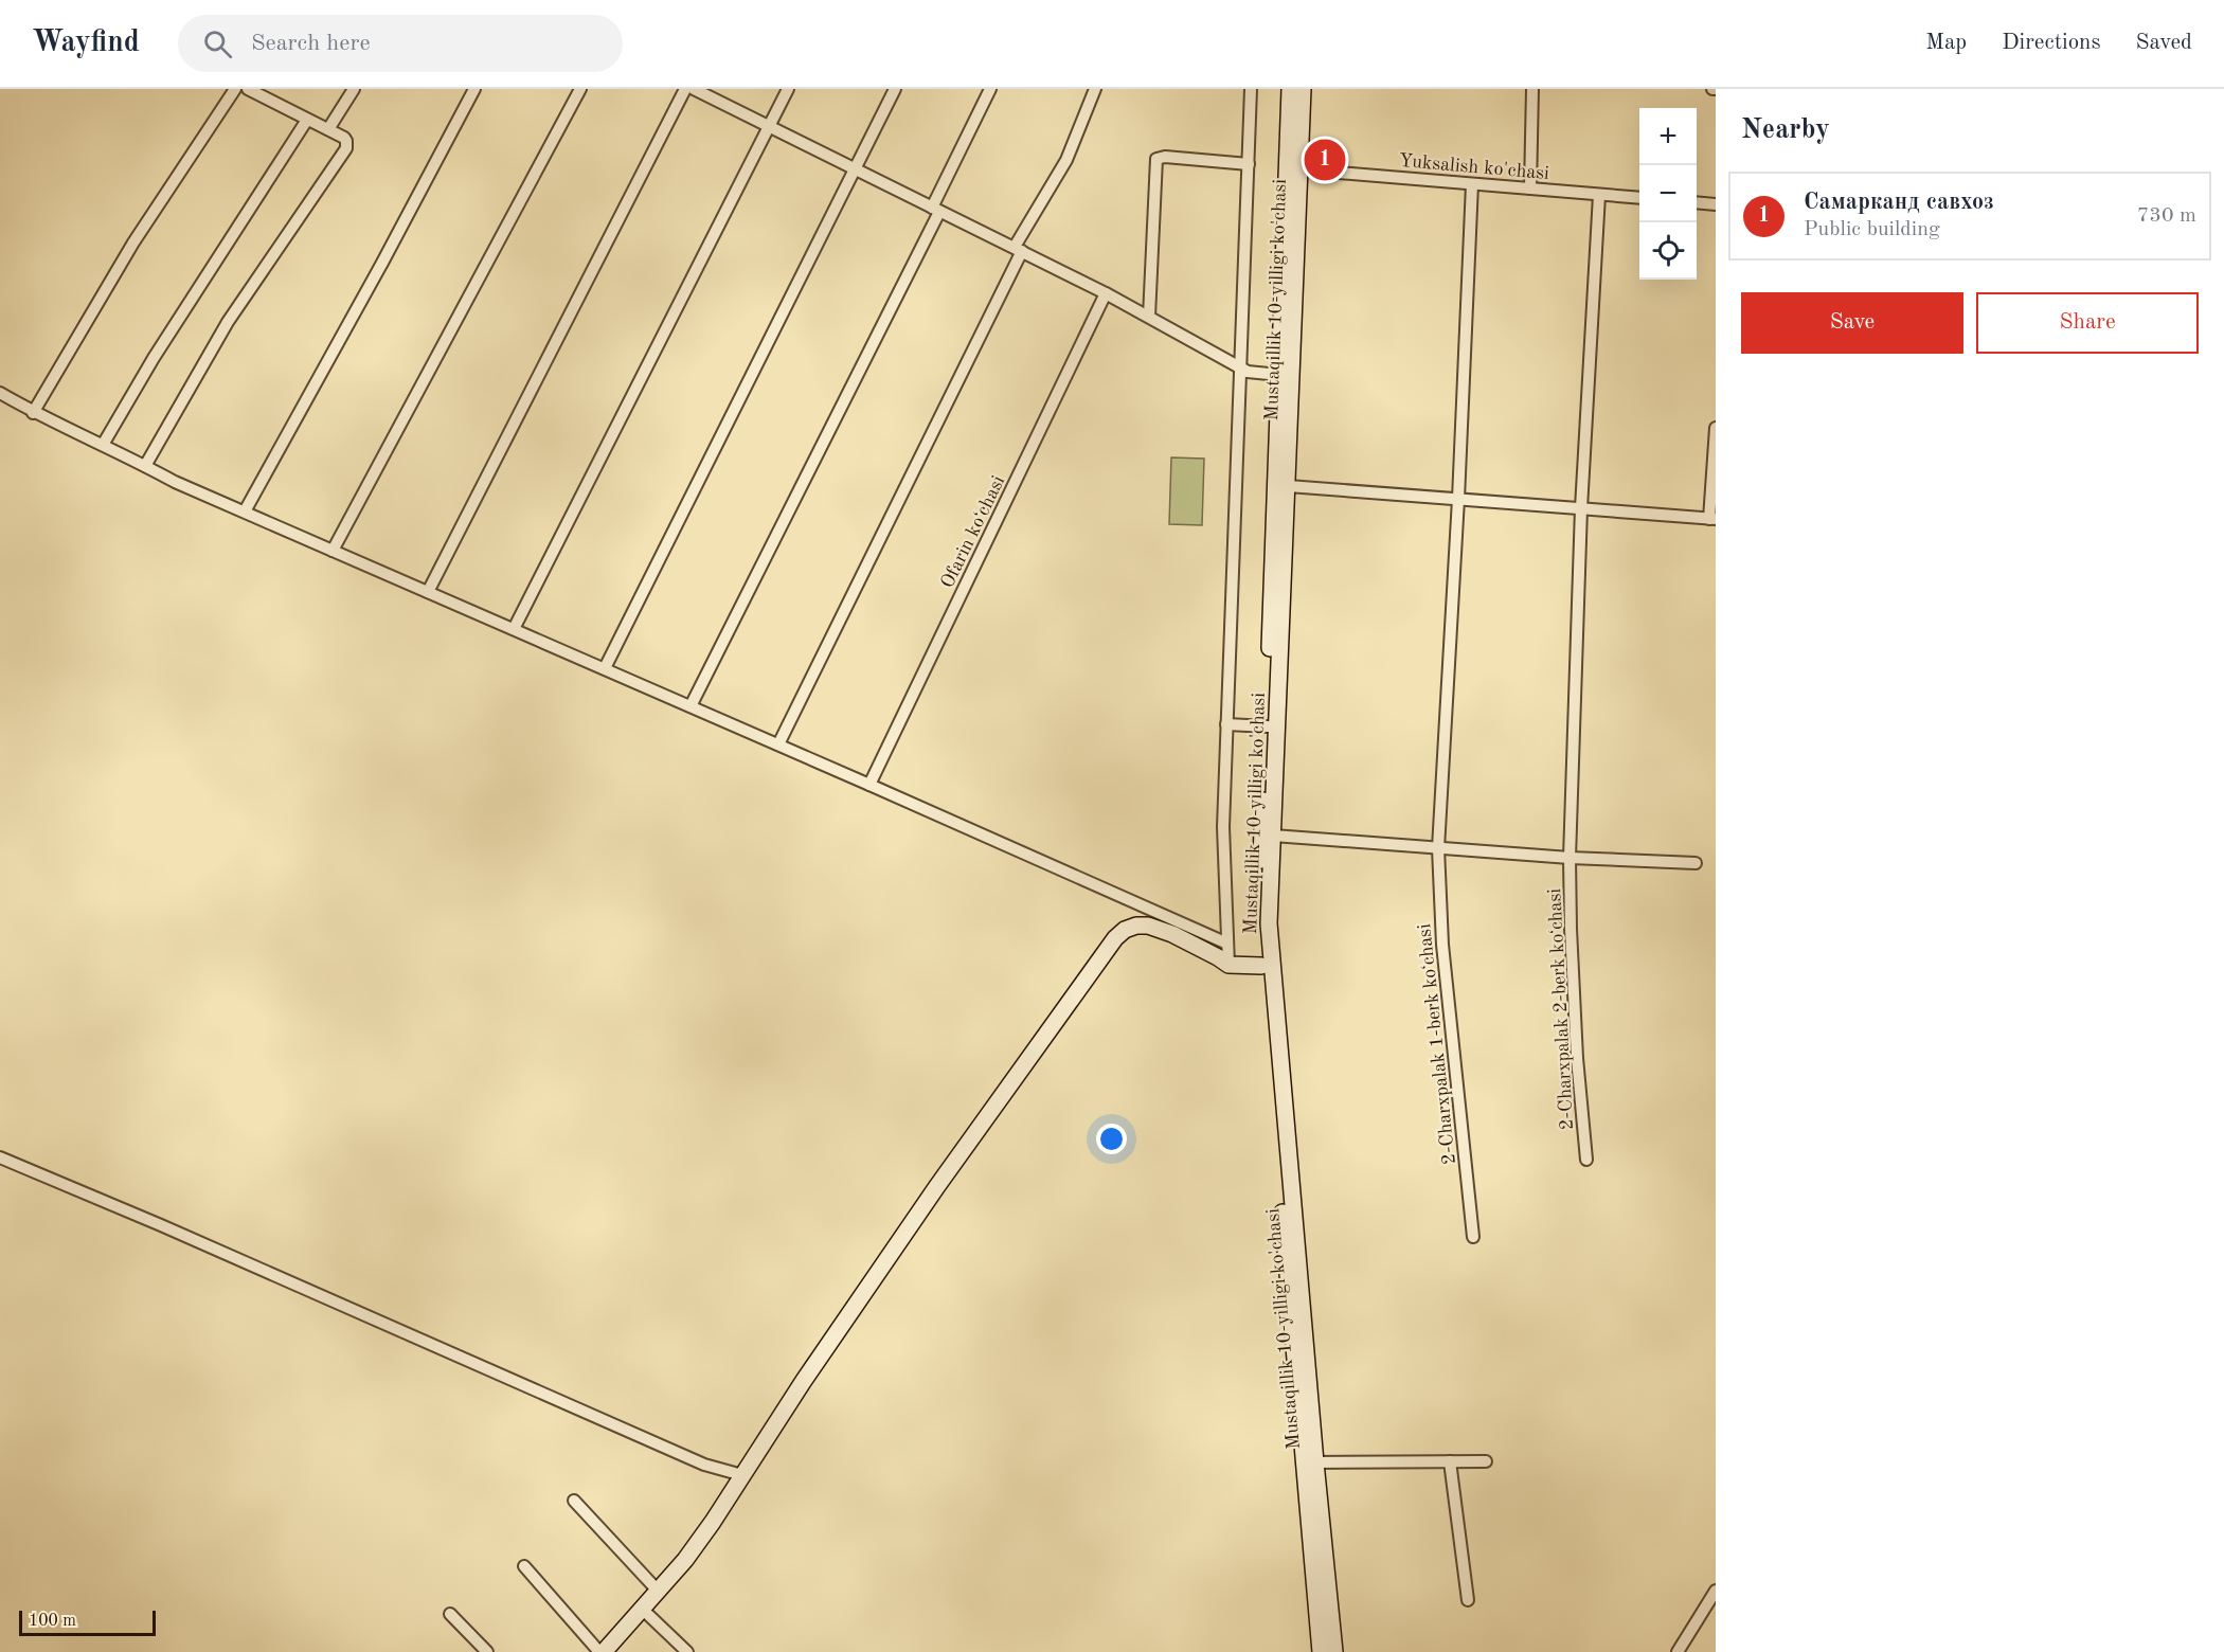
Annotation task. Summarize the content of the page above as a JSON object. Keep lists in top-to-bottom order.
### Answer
{
  "streets": {
    "main road": ["Mustaqillik 10-yilligi ko'chasi"],
    "street": [
      "Yuksalish ko'chasi",
      "Ofarin koʻchasi",
      "2-Charxpalak 2-berk koʻchasi",
      "2-Charxpalak 1-berk koʻchasi"
    ]
  },
  "crossings": [
    ["Yuksalish ko'chasi", "Mustaqillik 10-yilligi ko'chasi"],
    ["Yuksalish ko'chasi", "2-Charxpalak 2-berk koʻchasi"],
    ["Yuksalish ko'chasi", "2-Charxpalak 1-berk koʻchasi"]
  ],
  "scale_bar": "100 m",
  "page": {
    "header": "Wayfind",
    "search": "Search here",
    "nav": ["Map", "Directions", "Saved"],
    "heading": "Nearby",
    "map_buttons": ["+", "−"],
    "pins": "1",
    "list": [
      {
        "mark": "1",
        "name": "Самарканд савхоз",
        "note": "Public building",
        "value": "730 m"
      }
    ],
    "buttons": ["Save", "Share"],
    "scale": "100 m"
  }
}
